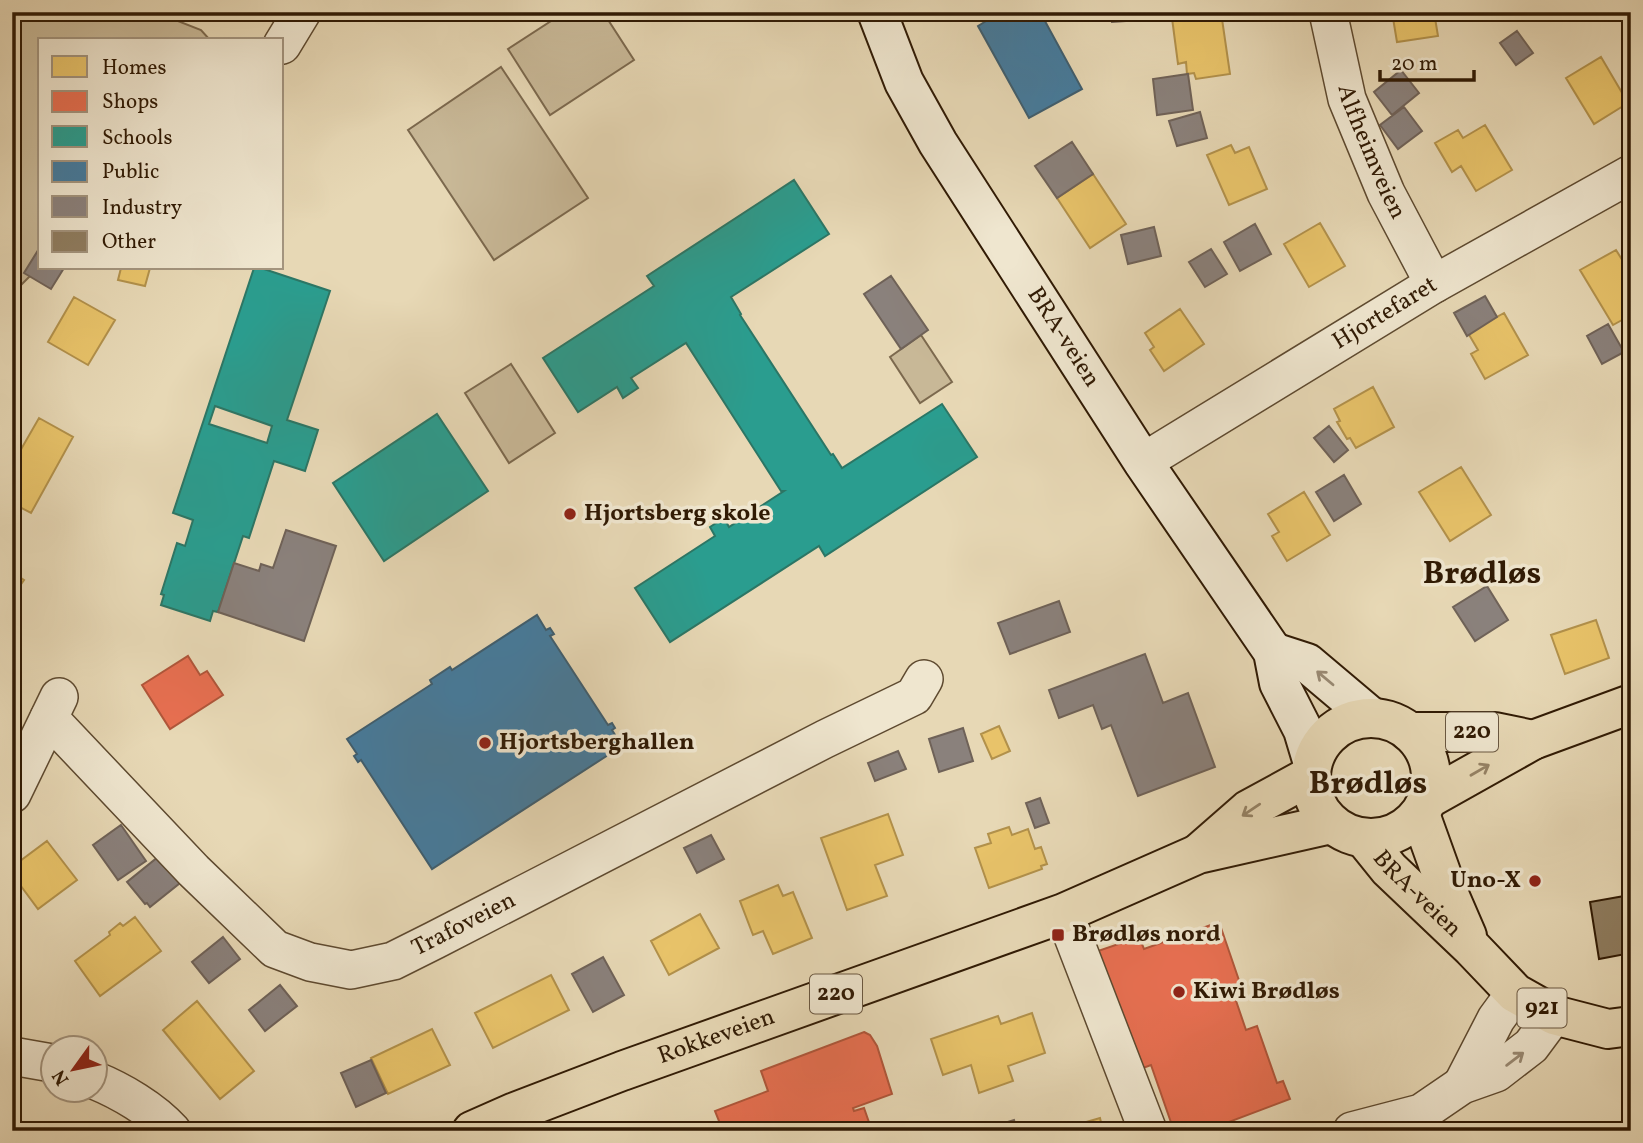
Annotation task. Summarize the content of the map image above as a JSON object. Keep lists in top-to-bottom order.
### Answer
{
  "streets": {
    "main road": [
      "BRA-veien",
      "220",
      "921",
      "Rokkeveien"
    ],
    "street": ["Alfheimveien", "Hjortefaret", "Trafoveien"]
  },
  "crossings": [
    ["Alfheimveien", "Hjortefaret"],
    ["Hjortefaret", "BRA-veien"],
    ["BRA-veien", "220"],
    ["BRA-veien", "Rokkeveien"],
    ["220", "Rokkeveien"]
  ],
  "districts": ["Brødløs", "Brødløs"],
  "places": {
    "other": [
      "Hjortsberg skole",
      "Hjortsberghallen",
      "Uno-X",
      "Kiwi Brødløs"
    ],
    "transit": ["Brødløs nord"]
  },
  "legend": [
    "Homes",
    "Shops",
    "Schools",
    "Public",
    "Industry",
    "Other"
  ],
  "scale_bar": "20 m",
  "north": "bottom left"
}
